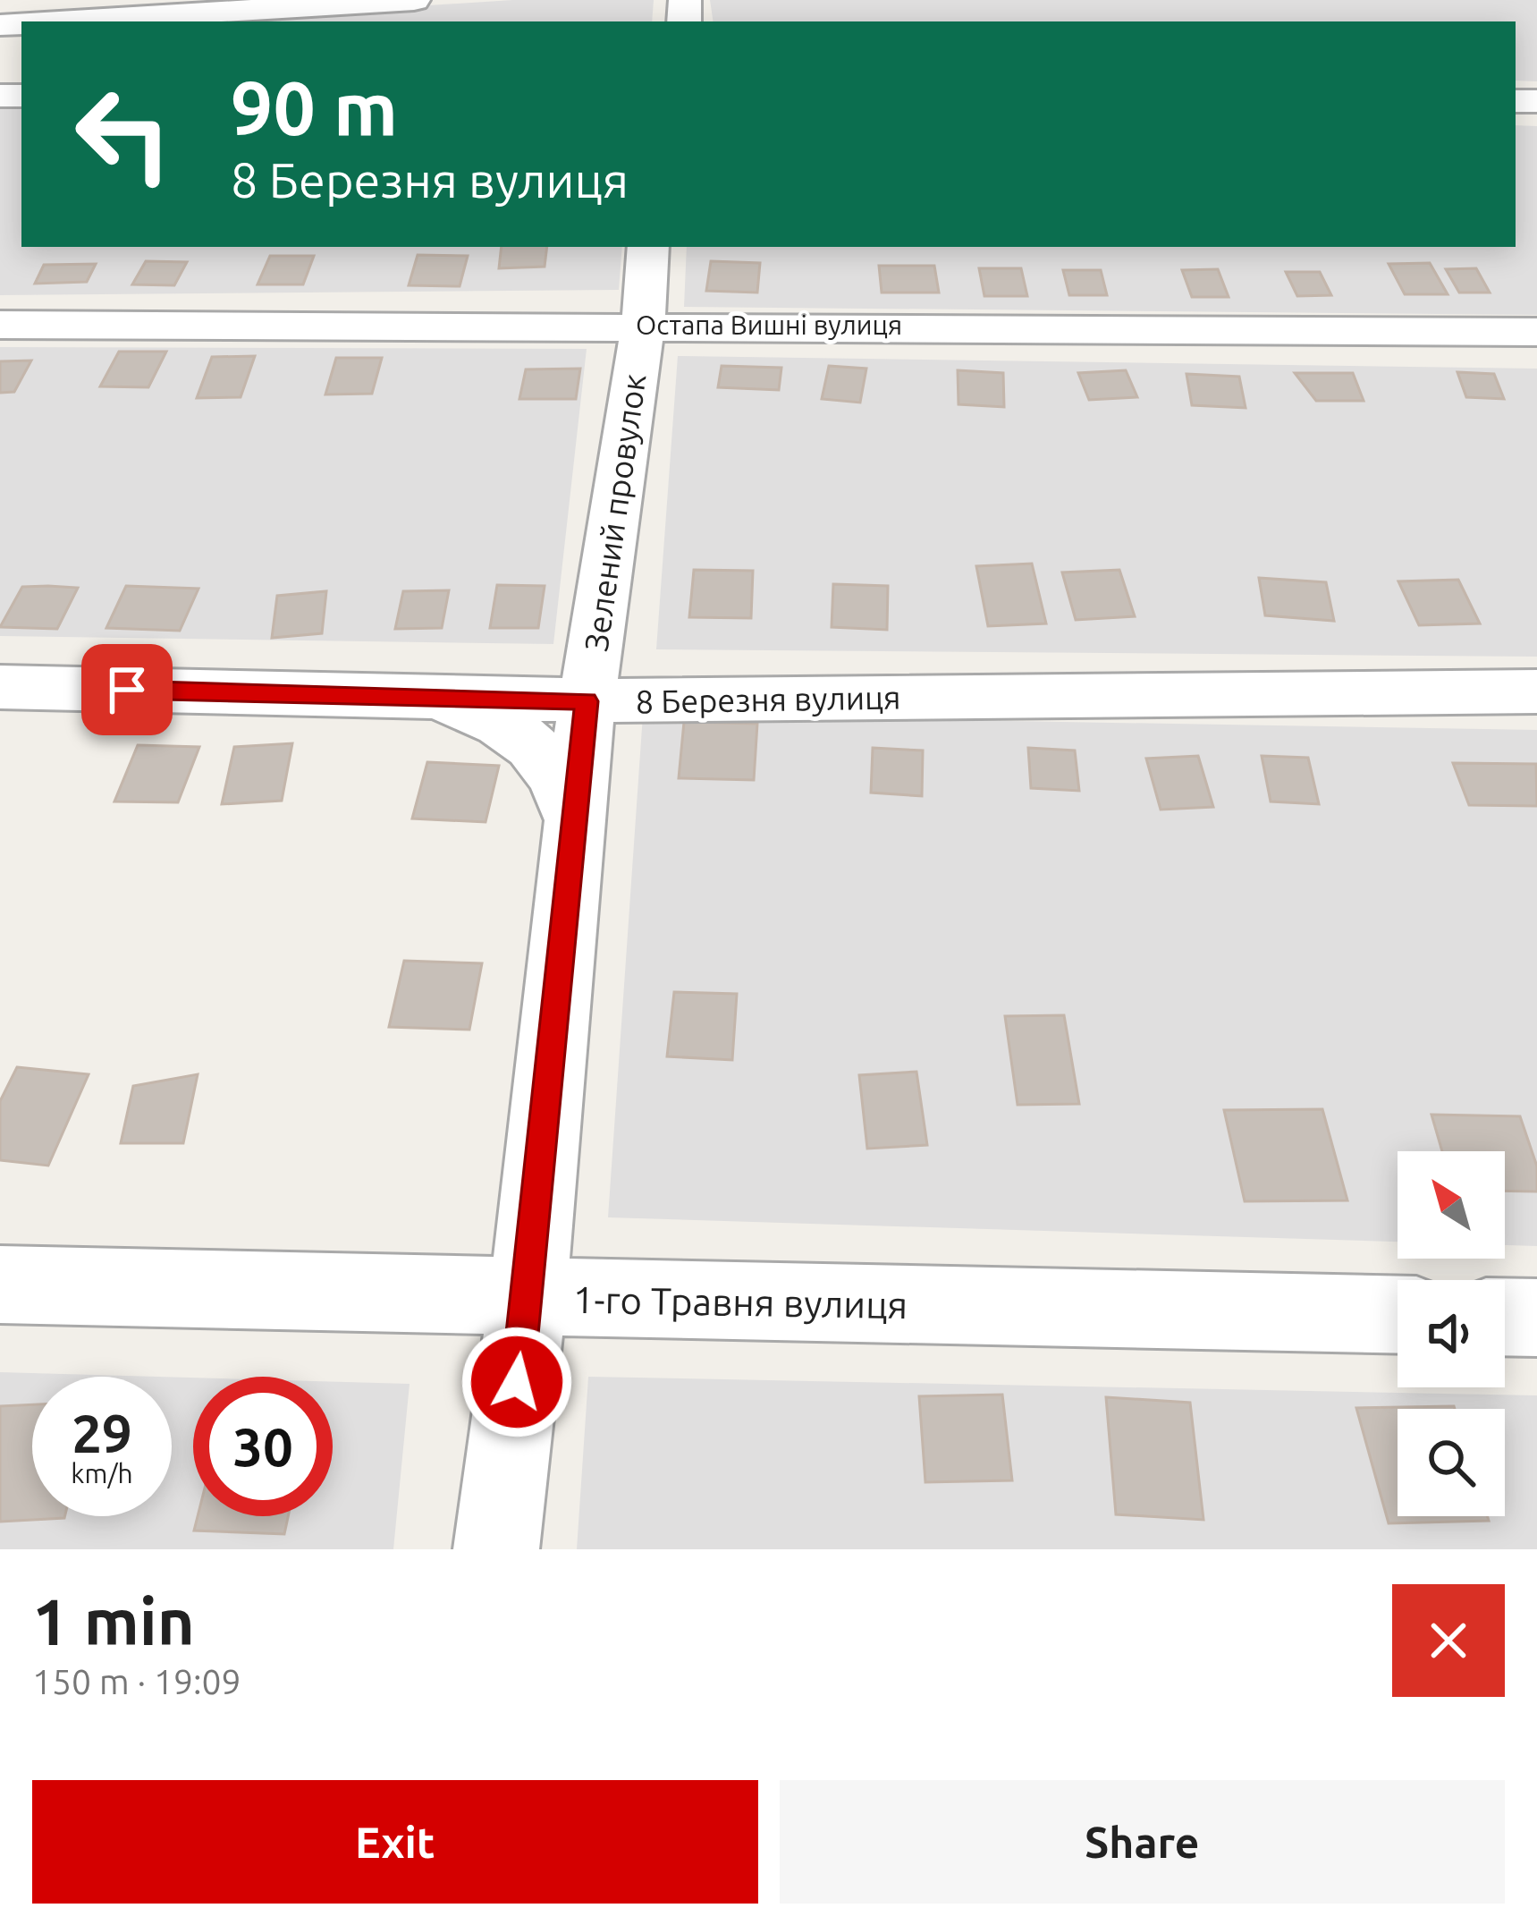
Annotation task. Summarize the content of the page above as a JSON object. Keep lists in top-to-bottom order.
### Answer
{
  "streets": {
    "street": [
      "Остапа Вишні вулиця",
      "Зелений провулок",
      "8 Березня вулиця",
      "1-го Травня вулиця"
    ]
  },
  "crossings": [
    ["Остапа Вишні вулиця", "Зелений провулок"],
    ["Зелений провулок", "8 Березня вулиця"],
    ["Зелений провулок", "1-го Травня вулиця"]
  ],
  "north": "top left",
  "page": {
    "turn": ["90 m", "8 Березня вулиця"],
    "speed": "29 km/h",
    "limit": "30",
    "heading": ["1 min", "150 m · 19:09"],
    "buttons": ["Exit", "Share"]
  }
}
